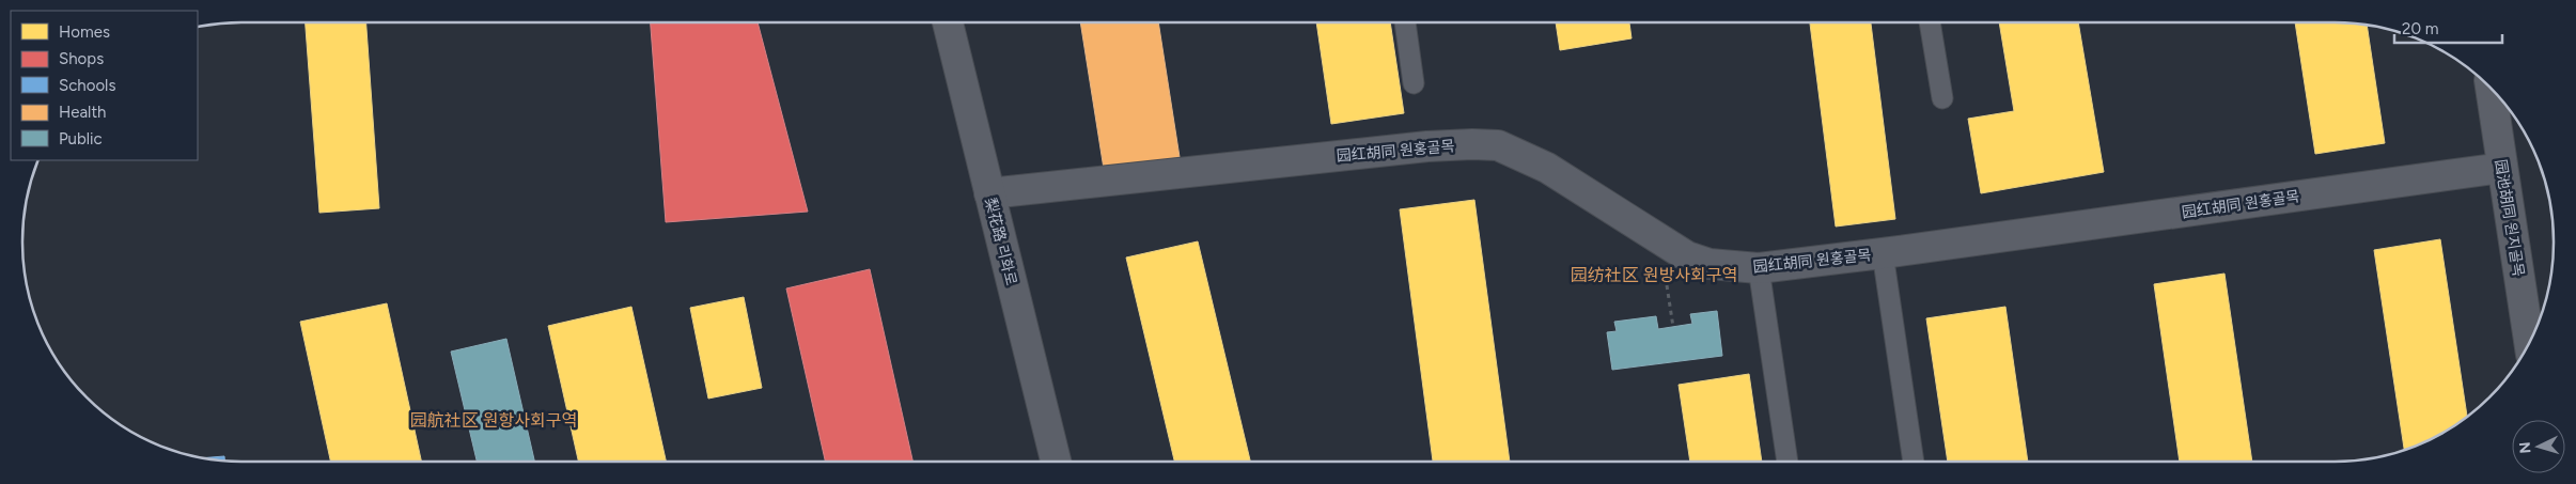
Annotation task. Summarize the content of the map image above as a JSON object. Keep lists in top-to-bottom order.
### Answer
{
  "streets": {
    "street": ["园红胡同 원홍골목", "园池胡同 원지골목", "梨花路 리화로"]
  },
  "crossings": [
    ["园红胡同 원홍골목", "园池胡同 원지골목"],
    ["园红胡同 원홍골목", "梨花路 리화로"]
  ],
  "districts": ["园纺社区 원방사회구역", "园航社区 원항사회구역"],
  "legend": [
    "Homes",
    "Shops",
    "Schools",
    "Health",
    "Public"
  ],
  "scale_bar": "20 m",
  "north": "left"
}
